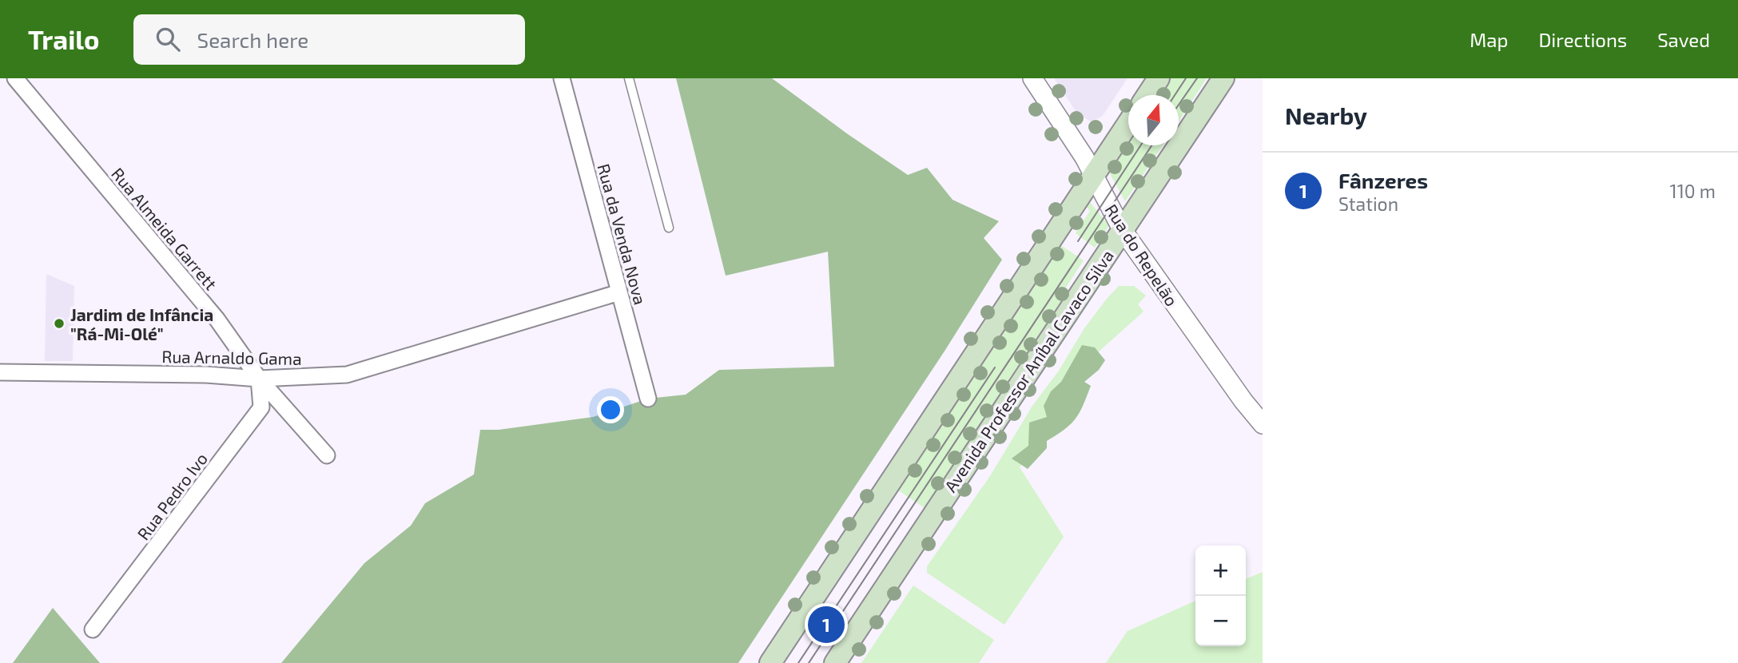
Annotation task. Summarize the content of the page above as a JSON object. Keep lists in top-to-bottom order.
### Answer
{
  "streets": {
    "main road": ["Avenida Professor Aníbal Cavaco Silva"],
    "street": [
      "Rua Almeida Garrett",
      "Rua da Venda Nova",
      "Rua do Repelão",
      "Rua Arnaldo Gama",
      "Rua Pedro Ivo"
    ]
  },
  "crossings": [
    ["Rua Almeida Garrett", "Rua Arnaldo Gama"],
    ["Rua Almeida Garrett", "Rua Pedro Ivo"],
    ["Rua da Venda Nova", "Rua Arnaldo Gama"],
    ["Rua do Repelão", "Avenida Professor Aníbal Cavaco Silva"],
    ["Rua Arnaldo Gama", "Rua Pedro Ivo"]
  ],
  "places": ["Jardim de Infância \"Rá-Mi-Olé\""],
  "north": "top",
  "page": {
    "header": "Trailo",
    "search": "Search here",
    "nav": ["Map", "Directions", "Saved"],
    "heading": "Nearby",
    "list": [
      {
        "mark": "1",
        "name": "Fânzeres",
        "note": "Station",
        "value": "110 m"
      }
    ],
    "map_buttons": ["+", "−"],
    "pins": "1"
  }
}
